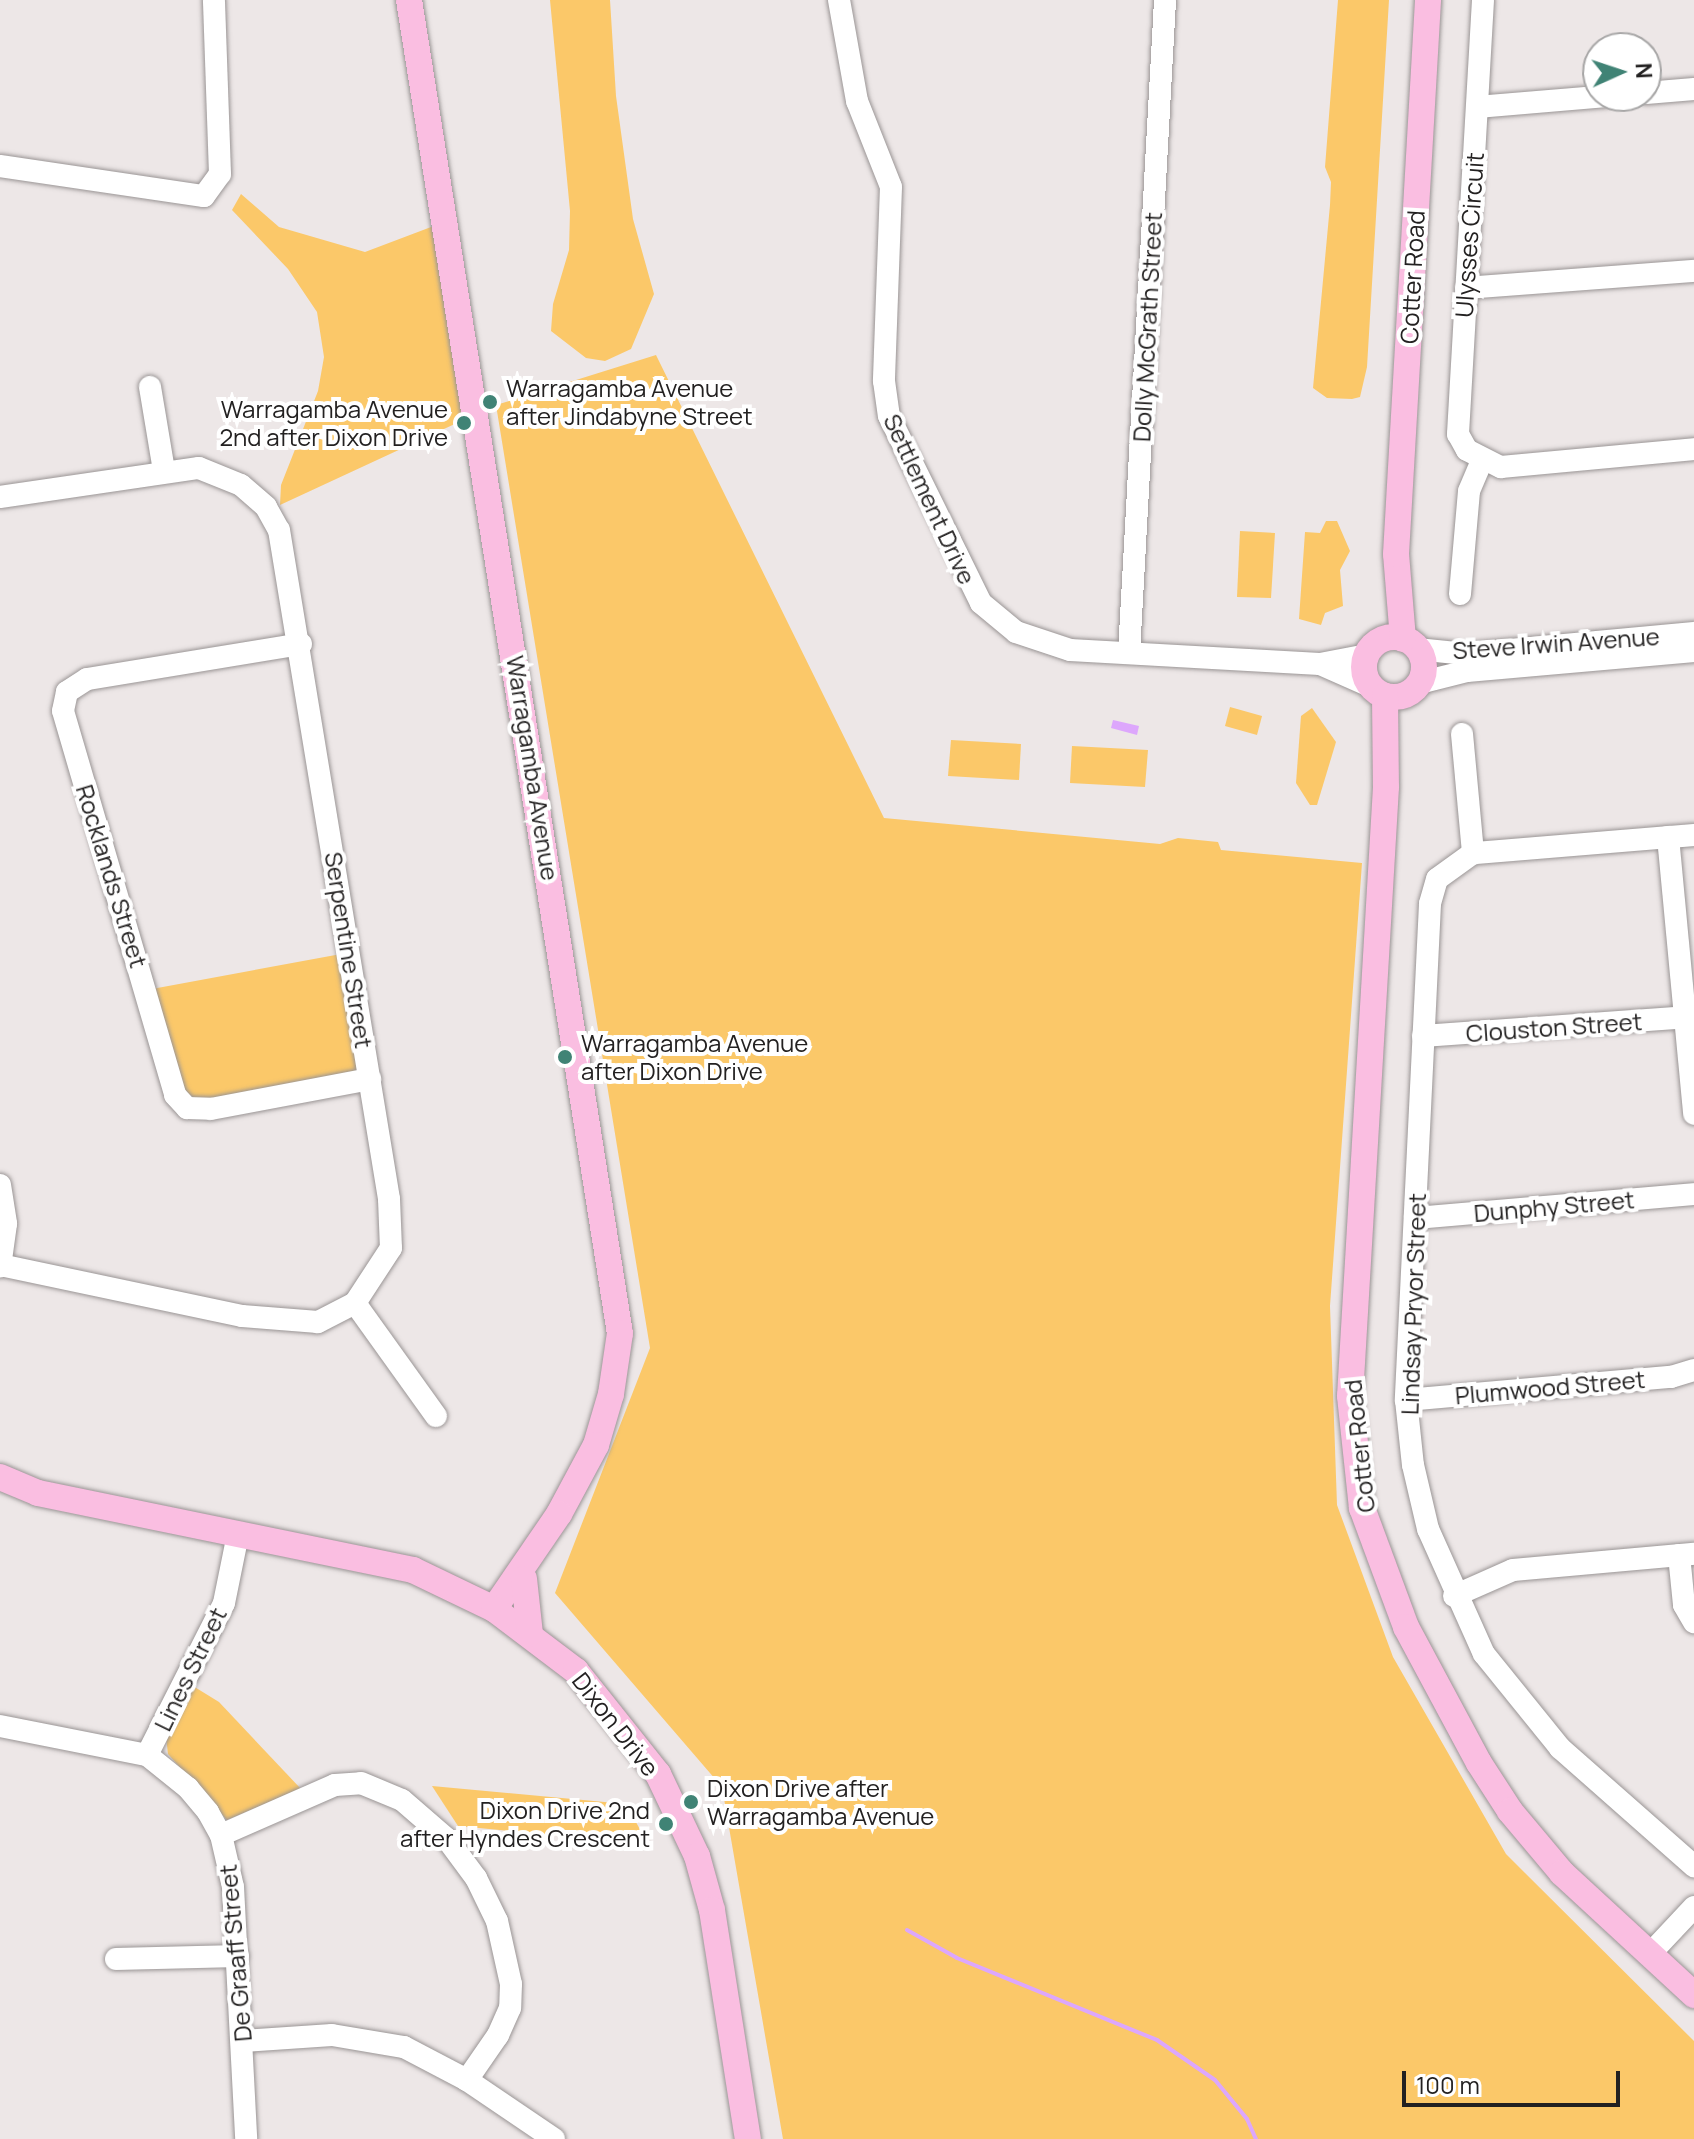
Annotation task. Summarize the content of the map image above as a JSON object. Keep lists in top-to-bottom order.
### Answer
{
  "streets": {
    "main road": ["Cotter Road", "Warragamba Avenue", "Dixon Drive"],
    "street": [
      "Ulysses Circuit",
      "Dolly McGrath Street",
      "Settlement Drive",
      "Steve Irwin Avenue",
      "Rocklands Street",
      "Serpentine Street",
      "Clouston Street",
      "Dunphy Street",
      "Lindsay Pryor Street",
      "Plumwood Street",
      "Lines Street",
      "De Graaff Street"
    ]
  },
  "crossings": [
    ["Cotter Road", "Settlement Drive"],
    ["Cotter Road", "Steve Irwin Avenue"],
    ["Dolly McGrath Street", "Settlement Drive"],
    ["Settlement Drive", "Steve Irwin Avenue"],
    ["Warragamba Avenue", "Dixon Drive"],
    ["Rocklands Street", "Serpentine Street"],
    ["Clouston Street", "Lindsay Pryor Street"],
    ["Dunphy Street", "Lindsay Pryor Street"],
    ["Lindsay Pryor Street", "Plumwood Street"],
    ["Lines Street", "Dixon Drive"],
    ["Lines Street", "De Graaff Street"]
  ],
  "places": [
    "Warragamba Avenue after Jindabyne Street",
    "Warragamba Avenue 2nd after Dixon Drive",
    "Warragamba Avenue after Dixon Drive",
    "Dixon Drive after Warragamba Avenue",
    "Dixon Drive 2nd after Hyndes Crescent"
  ],
  "scale_bar": "100 m",
  "north": "right"
}
